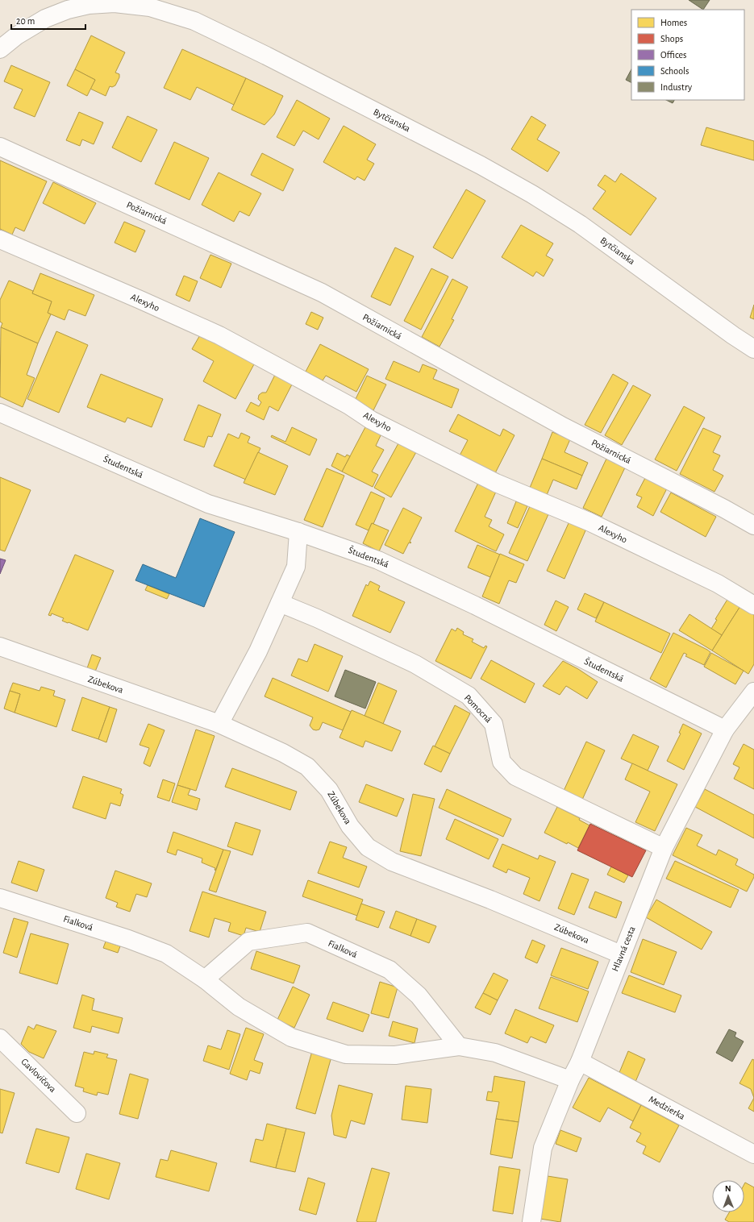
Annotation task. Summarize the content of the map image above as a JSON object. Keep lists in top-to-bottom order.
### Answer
{
  "streets": {
    "street": [
      "Bytčianska",
      "Požiarnická",
      "Alexyho",
      "Študentská",
      "Zúbekova",
      "Pomocná",
      "Fialková",
      "Hlavná cesta",
      "Gavlovičova",
      "Medzierka"
    ]
  },
  "crossings": [
    ["Študentská", "Hlavná cesta"],
    ["Zúbekova", "Hlavná cesta"],
    ["Pomocná", "Hlavná cesta"],
    ["Fialková", "Hlavná cesta"],
    ["Hlavná cesta", "Medzierka"]
  ],
  "legend": [
    "Homes",
    "Shops",
    "Offices",
    "Schools",
    "Industry"
  ],
  "scale_bar": "20 m",
  "north": "top"
}
